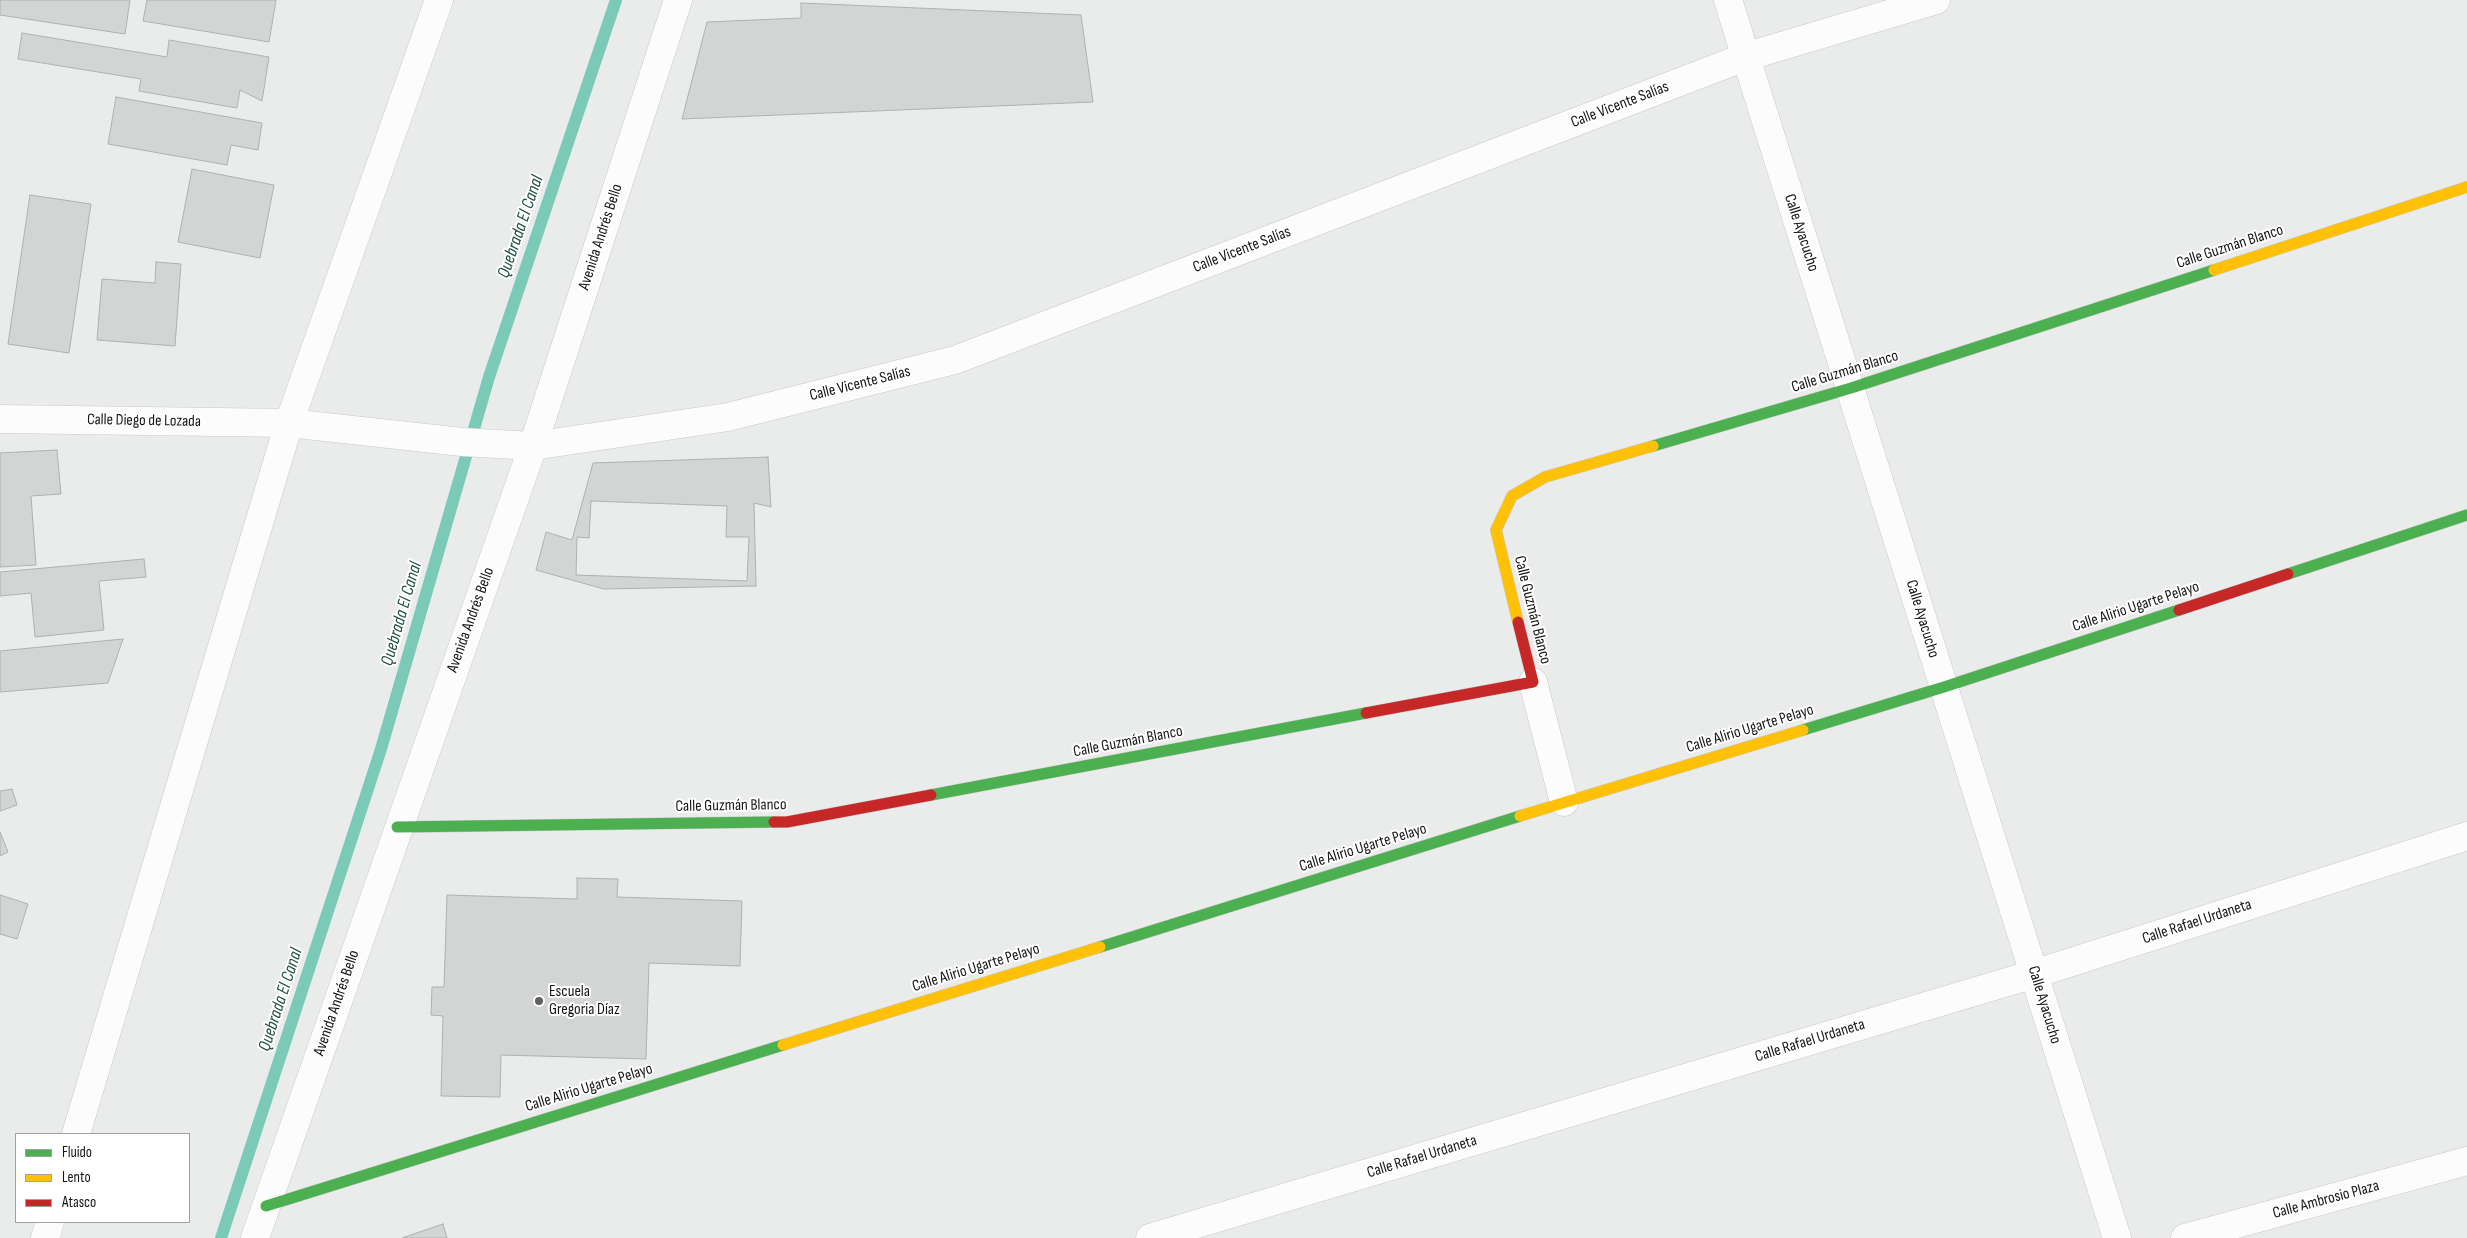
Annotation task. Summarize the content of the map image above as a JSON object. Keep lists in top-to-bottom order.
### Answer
{
  "streets": {
    "street": [
      "Calle Vicente Salías",
      "Calle Ayacucho",
      "Avenida Andrés Bello",
      "Calle Guzmán Blanco",
      "Calle Diego de Lozada",
      "Calle Alirio Ugarte Pelayo",
      "Calle Rafael Urdaneta",
      "Calle Ambrosio Plaza"
    ]
  },
  "crossings": [
    ["Calle Vicente Salías", "Calle Ayacucho"],
    ["Calle Vicente Salías", "Avenida Andrés Bello"],
    ["Calle Vicente Salías", "Calle Diego de Lozada"],
    ["Calle Ayacucho", "Calle Guzmán Blanco"],
    ["Calle Ayacucho", "Calle Alirio Ugarte Pelayo"],
    ["Calle Ayacucho", "Calle Rafael Urdaneta"],
    ["Avenida Andrés Bello", "Calle Guzmán Blanco"],
    ["Avenida Andrés Bello", "Calle Alirio Ugarte Pelayo"]
  ],
  "water": ["Quebrada El Canal"],
  "places": ["Escuela Gregoria Díaz"],
  "legend": ["Fluido", "Lento", "Atasco"]
}
